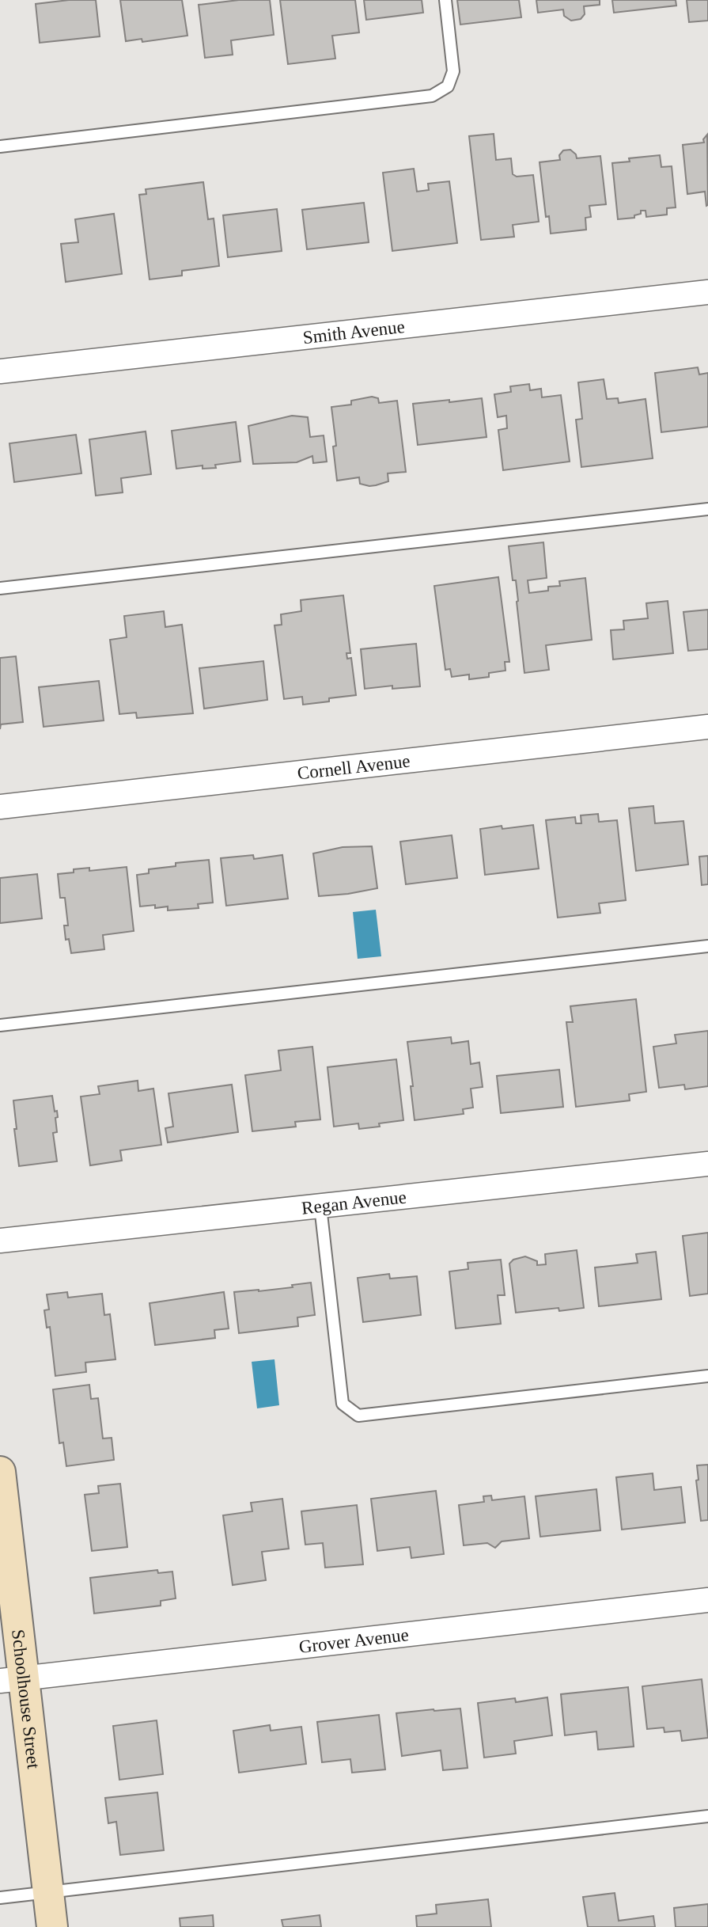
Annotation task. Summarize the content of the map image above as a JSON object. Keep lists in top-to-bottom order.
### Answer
{
  "streets": {
    "street": [
      "Smith Avenue",
      "Cornell Avenue",
      "Regan Avenue",
      "Grover Avenue",
      "Schoolhouse Street"
    ]
  },
  "crossings": [
    ["Grover Avenue", "Schoolhouse Street"]
  ]
}
